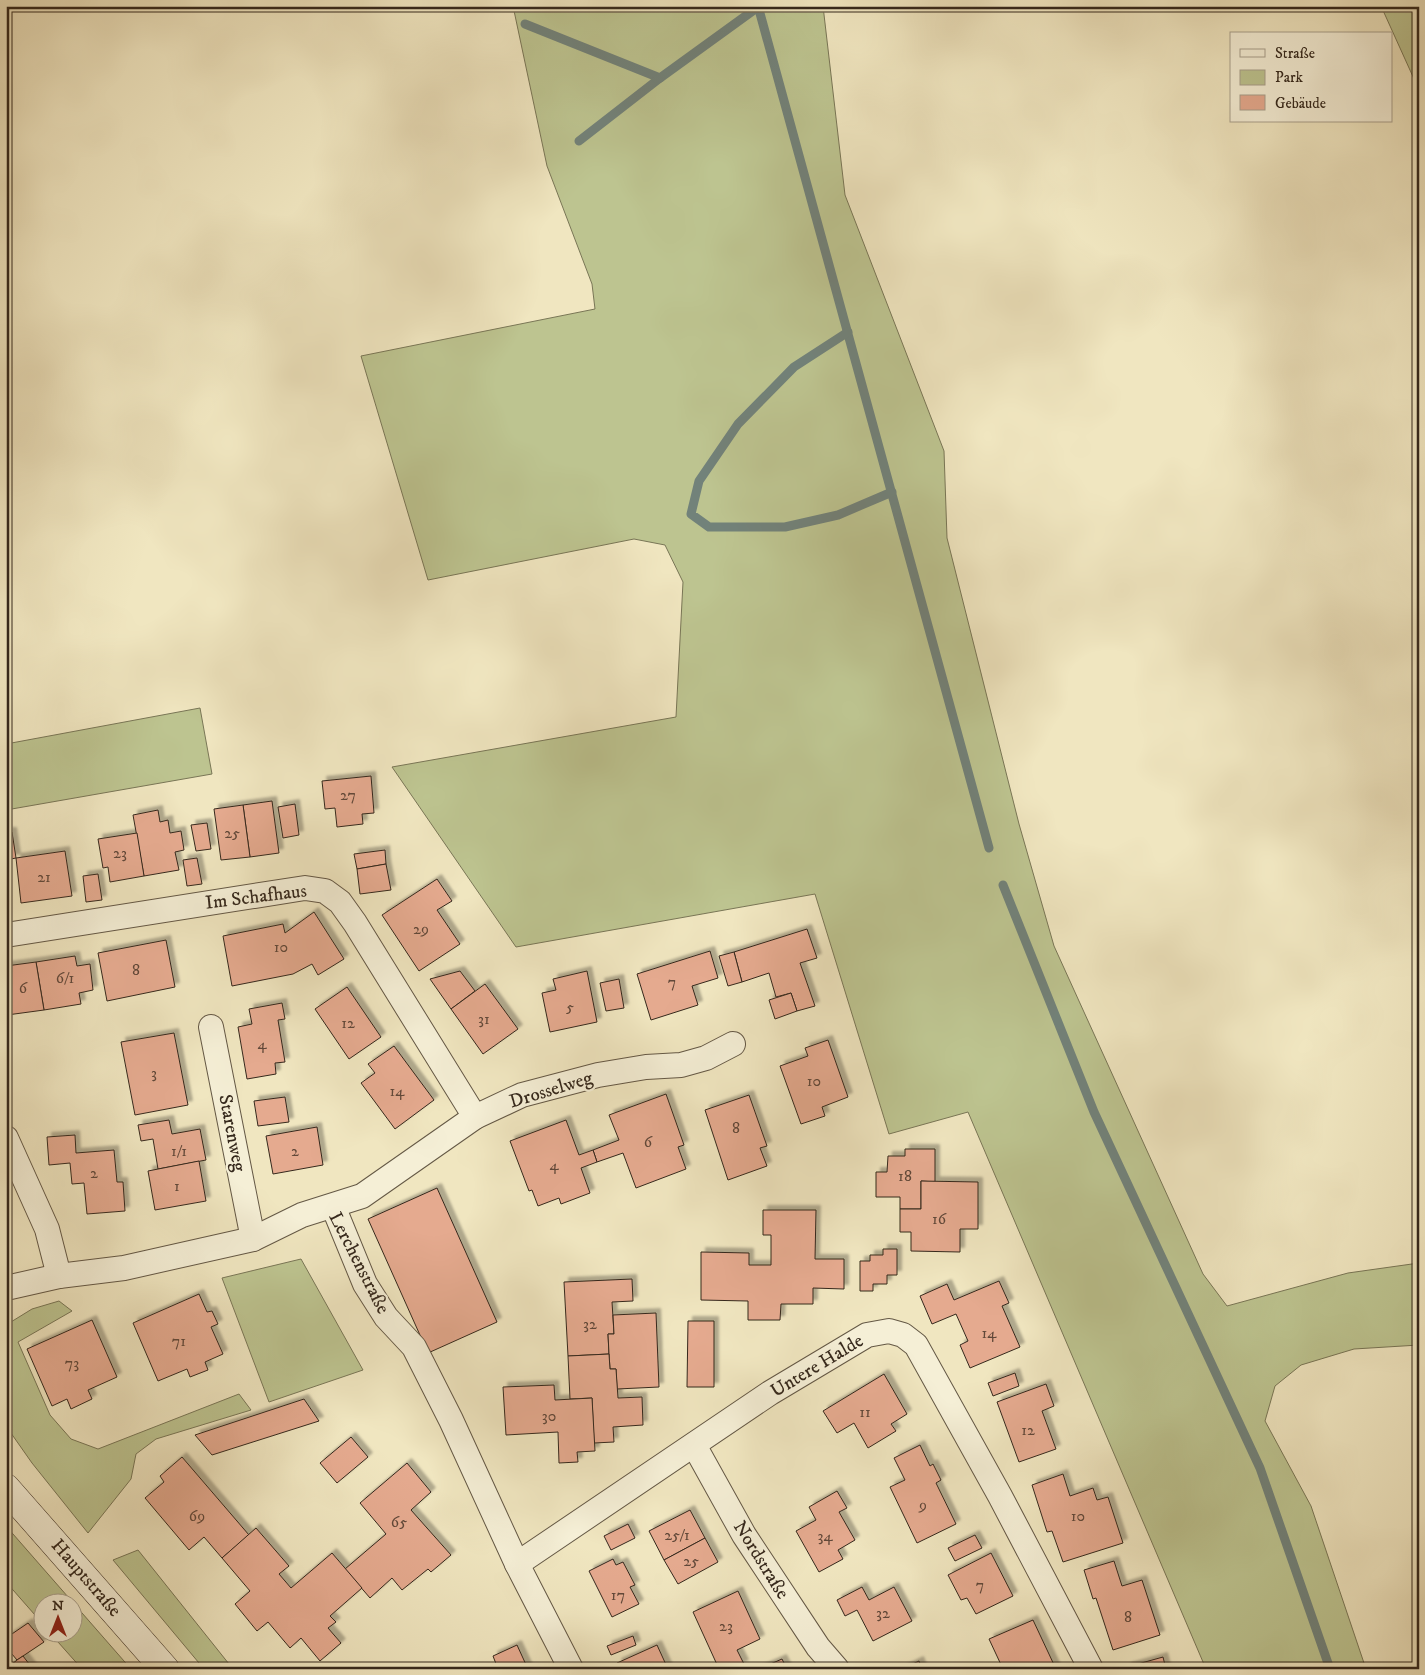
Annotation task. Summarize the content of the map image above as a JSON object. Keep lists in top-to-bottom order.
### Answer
{
  "streets": {
    "main road": ["Hauptstraße"],
    "street": [
      "Im Schafhaus",
      "Drosselweg",
      "Starenweg",
      "Lerchenstraße",
      "Untere Halde",
      "Nordstraße"
    ]
  },
  "crossings": [
    ["Im Schafhaus", "Drosselweg"],
    ["Drosselweg", "Lerchenstraße"],
    ["Starenweg", "Lerchenstraße"],
    ["Lerchenstraße", "Untere Halde"],
    ["Untere Halde", "Nordstraße"]
  ],
  "house_numbers": [
    "27",
    "25",
    "23",
    "21",
    "29",
    "10",
    "8",
    "6/1",
    "7",
    "6",
    "5",
    "31",
    "12",
    "4",
    "3",
    "10",
    "14",
    "8",
    "6",
    "1/1",
    "2",
    "4",
    "2",
    "18",
    "1",
    "16",
    "32",
    "14",
    "71",
    "73",
    "11",
    "30",
    "12",
    "9",
    "69",
    "10",
    "65",
    "25/1",
    "34",
    "25",
    "7",
    "17",
    "32",
    "8",
    "23"
  ],
  "legend": ["Straße", "Park", "Gebäude"],
  "north": "top"
}
